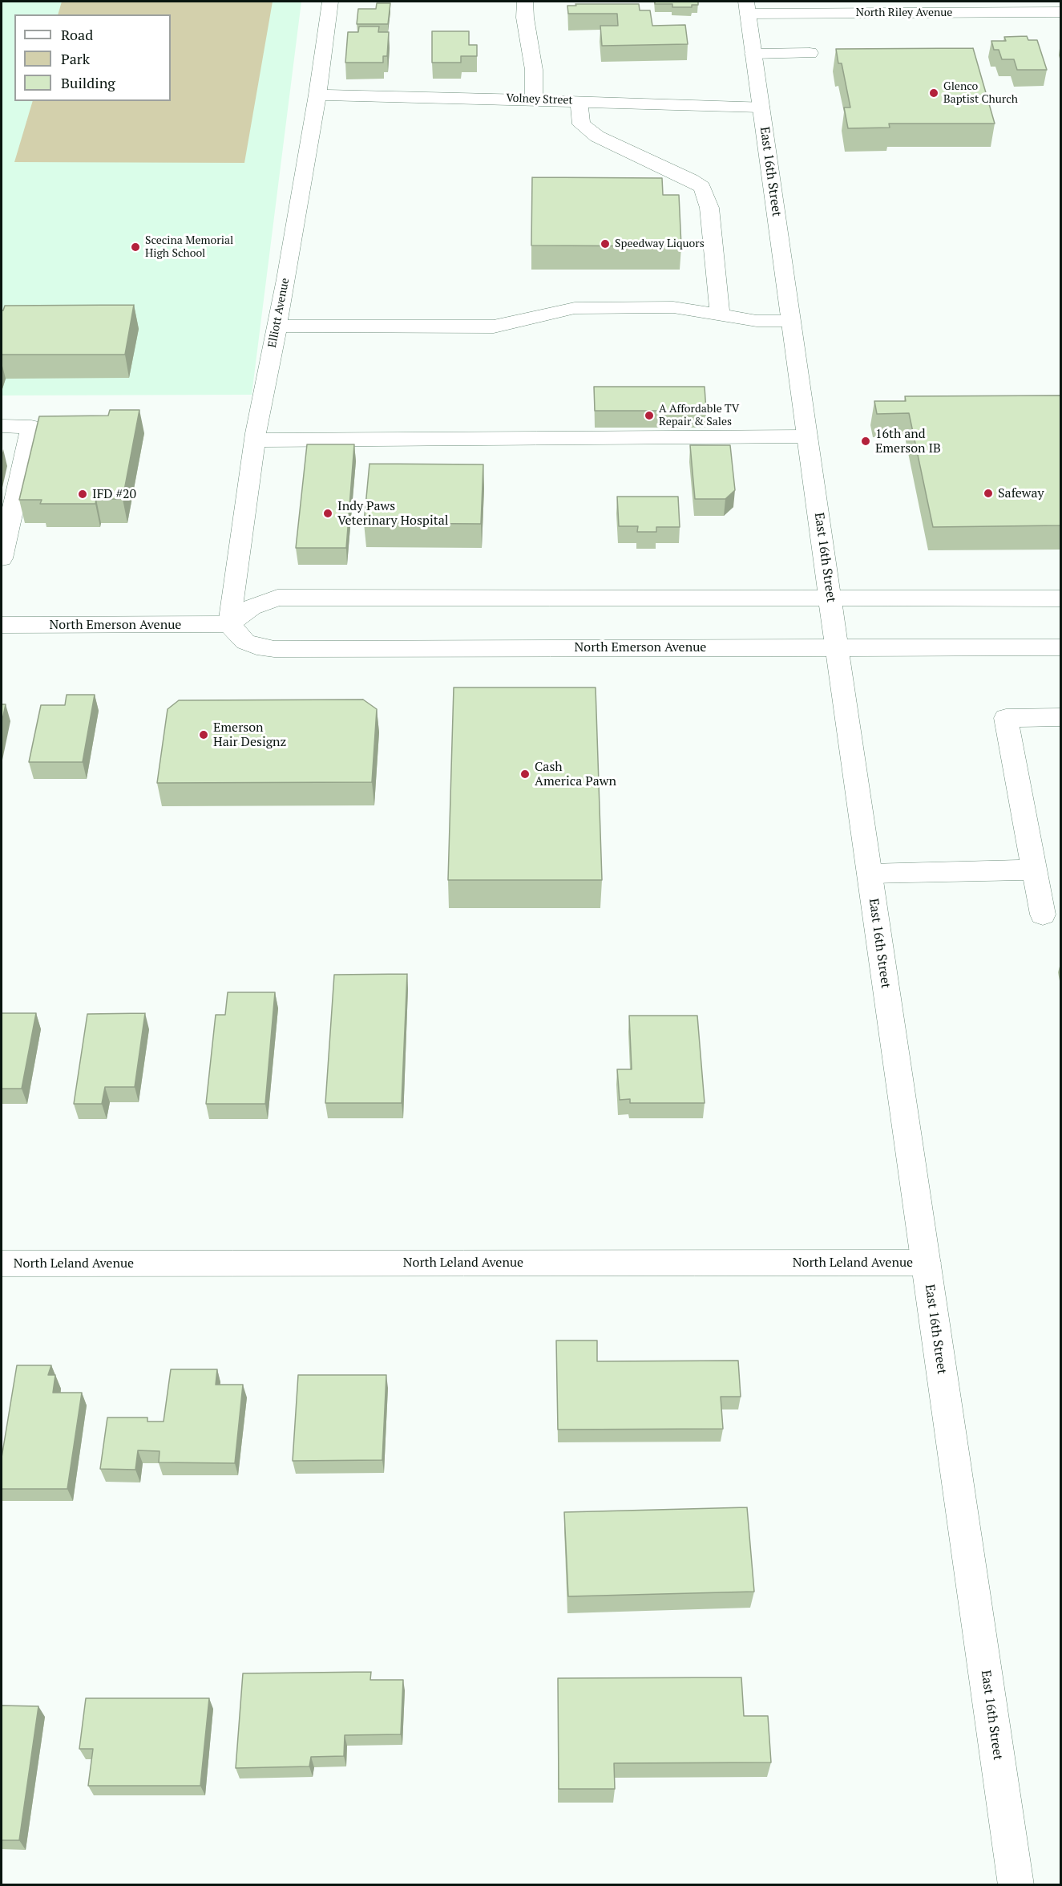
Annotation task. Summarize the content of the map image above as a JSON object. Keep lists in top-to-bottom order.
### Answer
{
  "streets": {
    "main road": [
      "North Riley Avenue",
      "Volney Street",
      "East 16th Street",
      "Elliott Avenue",
      "North Emerson Avenue",
      "North Leland Avenue"
    ]
  },
  "crossings": [
    ["North Riley Avenue", "East 16th Street"],
    ["Volney Street", "East 16th Street"],
    ["Volney Street", "Elliott Avenue"],
    ["East 16th Street", "North Emerson Avenue"],
    ["East 16th Street", "North Leland Avenue"],
    ["Elliott Avenue", "North Emerson Avenue"]
  ],
  "places": [
    "Glenco Baptist Church",
    "Speedway Liquors",
    "Scecina Memorial High School",
    "A Affordable TV Repair & Sales",
    "16th and Emerson IB",
    "Safeway",
    "IFD #20",
    "Indy Paws Veterinary Hospital",
    "Emerson Hair Designz",
    "Cash America Pawn"
  ],
  "legend": ["Road", "Park", "Building"]
}
